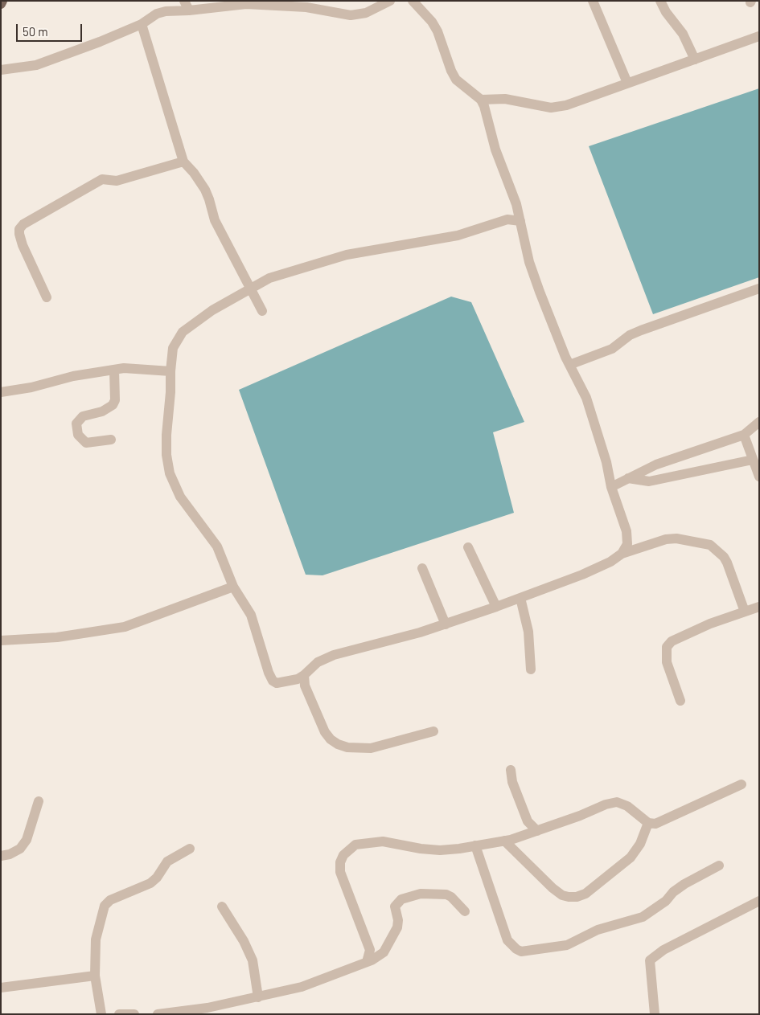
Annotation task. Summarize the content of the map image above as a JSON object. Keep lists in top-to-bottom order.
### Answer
{
  "scale_bar": "50 m"
}
